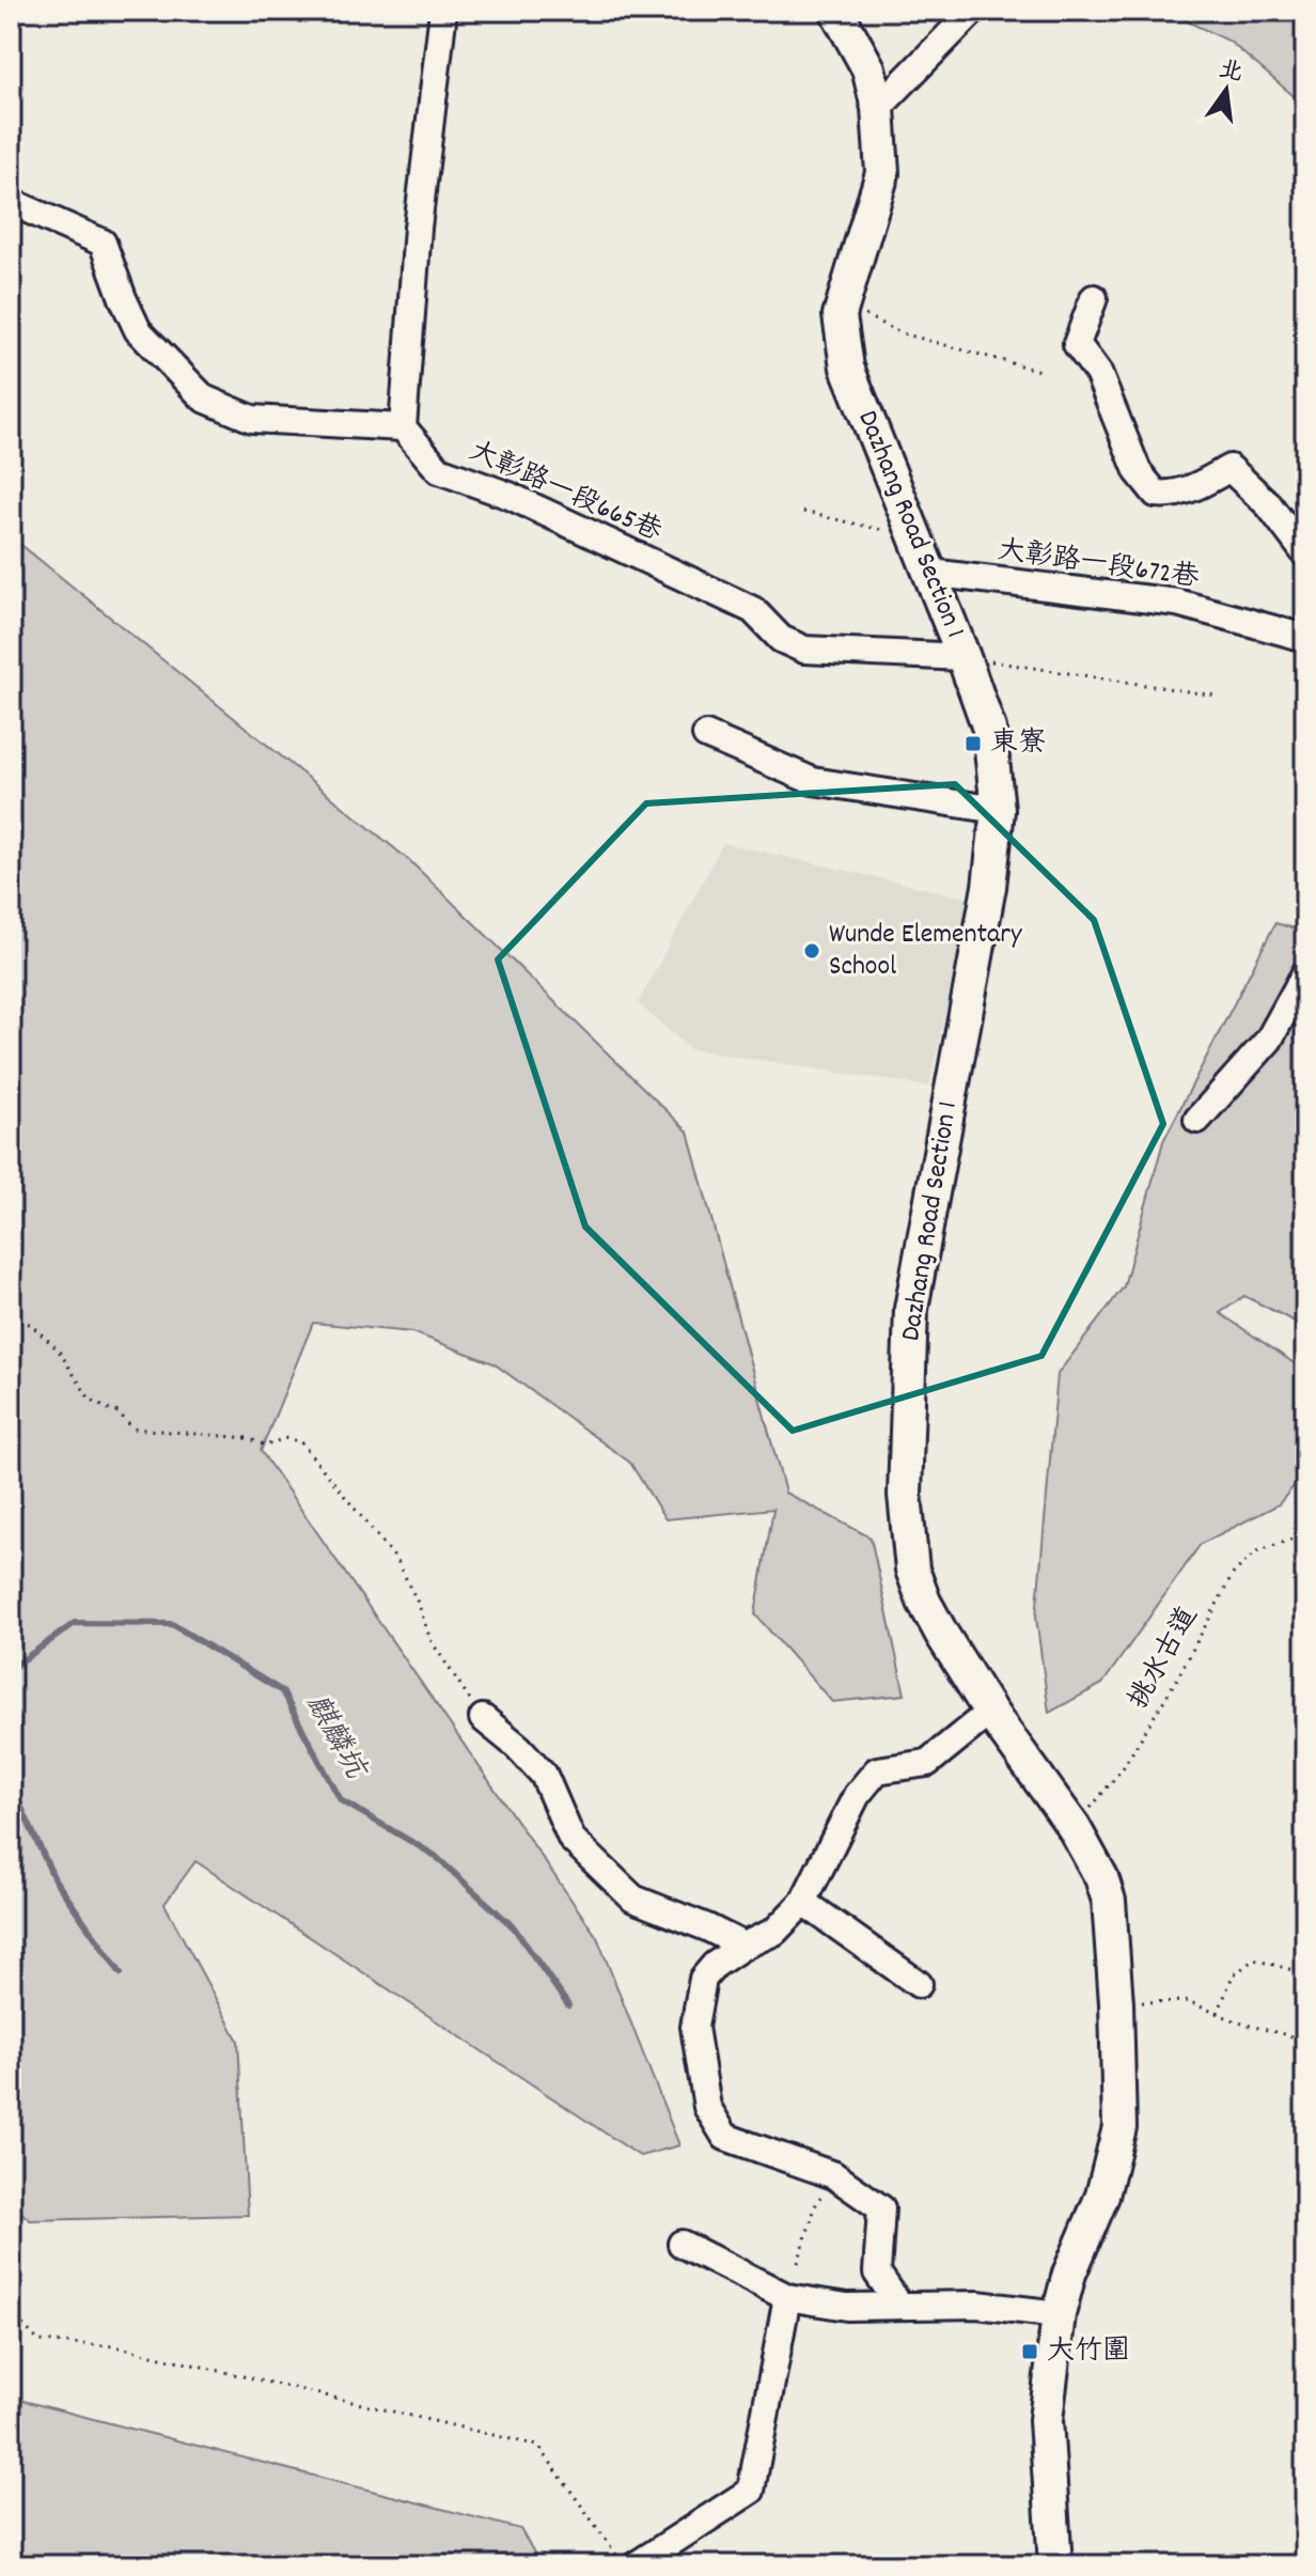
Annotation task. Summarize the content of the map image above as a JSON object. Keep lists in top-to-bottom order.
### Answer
{
  "streets": {
    "main road": ["Dazhang Road Section 1"],
    "lane": ["大彰路一段665巷", "大彰路一段672巷"],
    "path": ["挑水古道"]
  },
  "crossings": [
    ["大彰路一段665巷", "Dazhang Road Section 1"],
    ["Dazhang Road Section 1", "大彰路一段672巷"],
    ["Dazhang Road Section 1", "挑水古道"]
  ],
  "water": ["麒麟坑"],
  "places": {
    "transit": ["東寮", "大竹圍"],
    "other": ["Wunde Elementary School"]
  },
  "north": "top"
}
